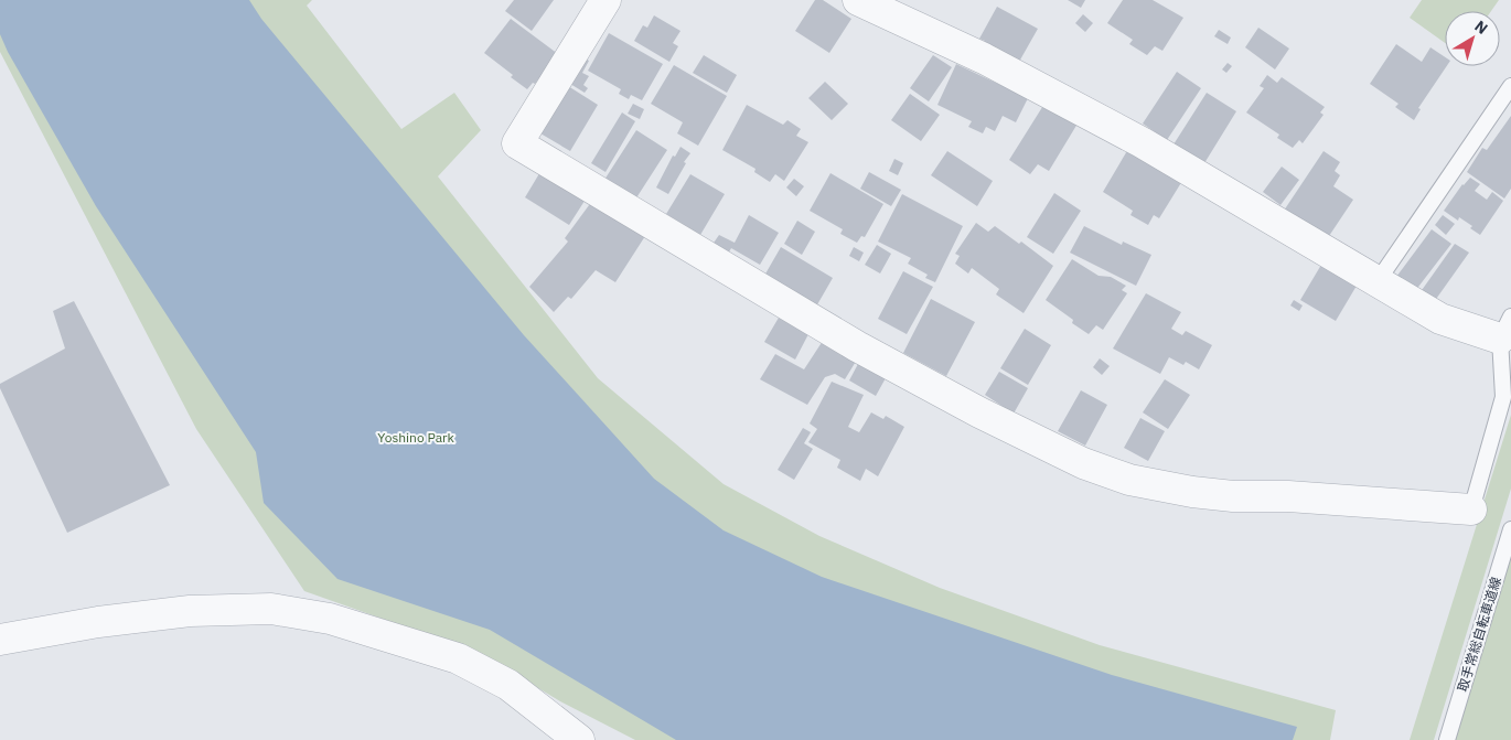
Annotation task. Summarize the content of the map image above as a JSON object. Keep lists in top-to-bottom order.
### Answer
{
  "streets": {
    "lane": ["取手常総自転車道線"]
  },
  "parks": ["Yoshino Park"],
  "north": "top right"
}
